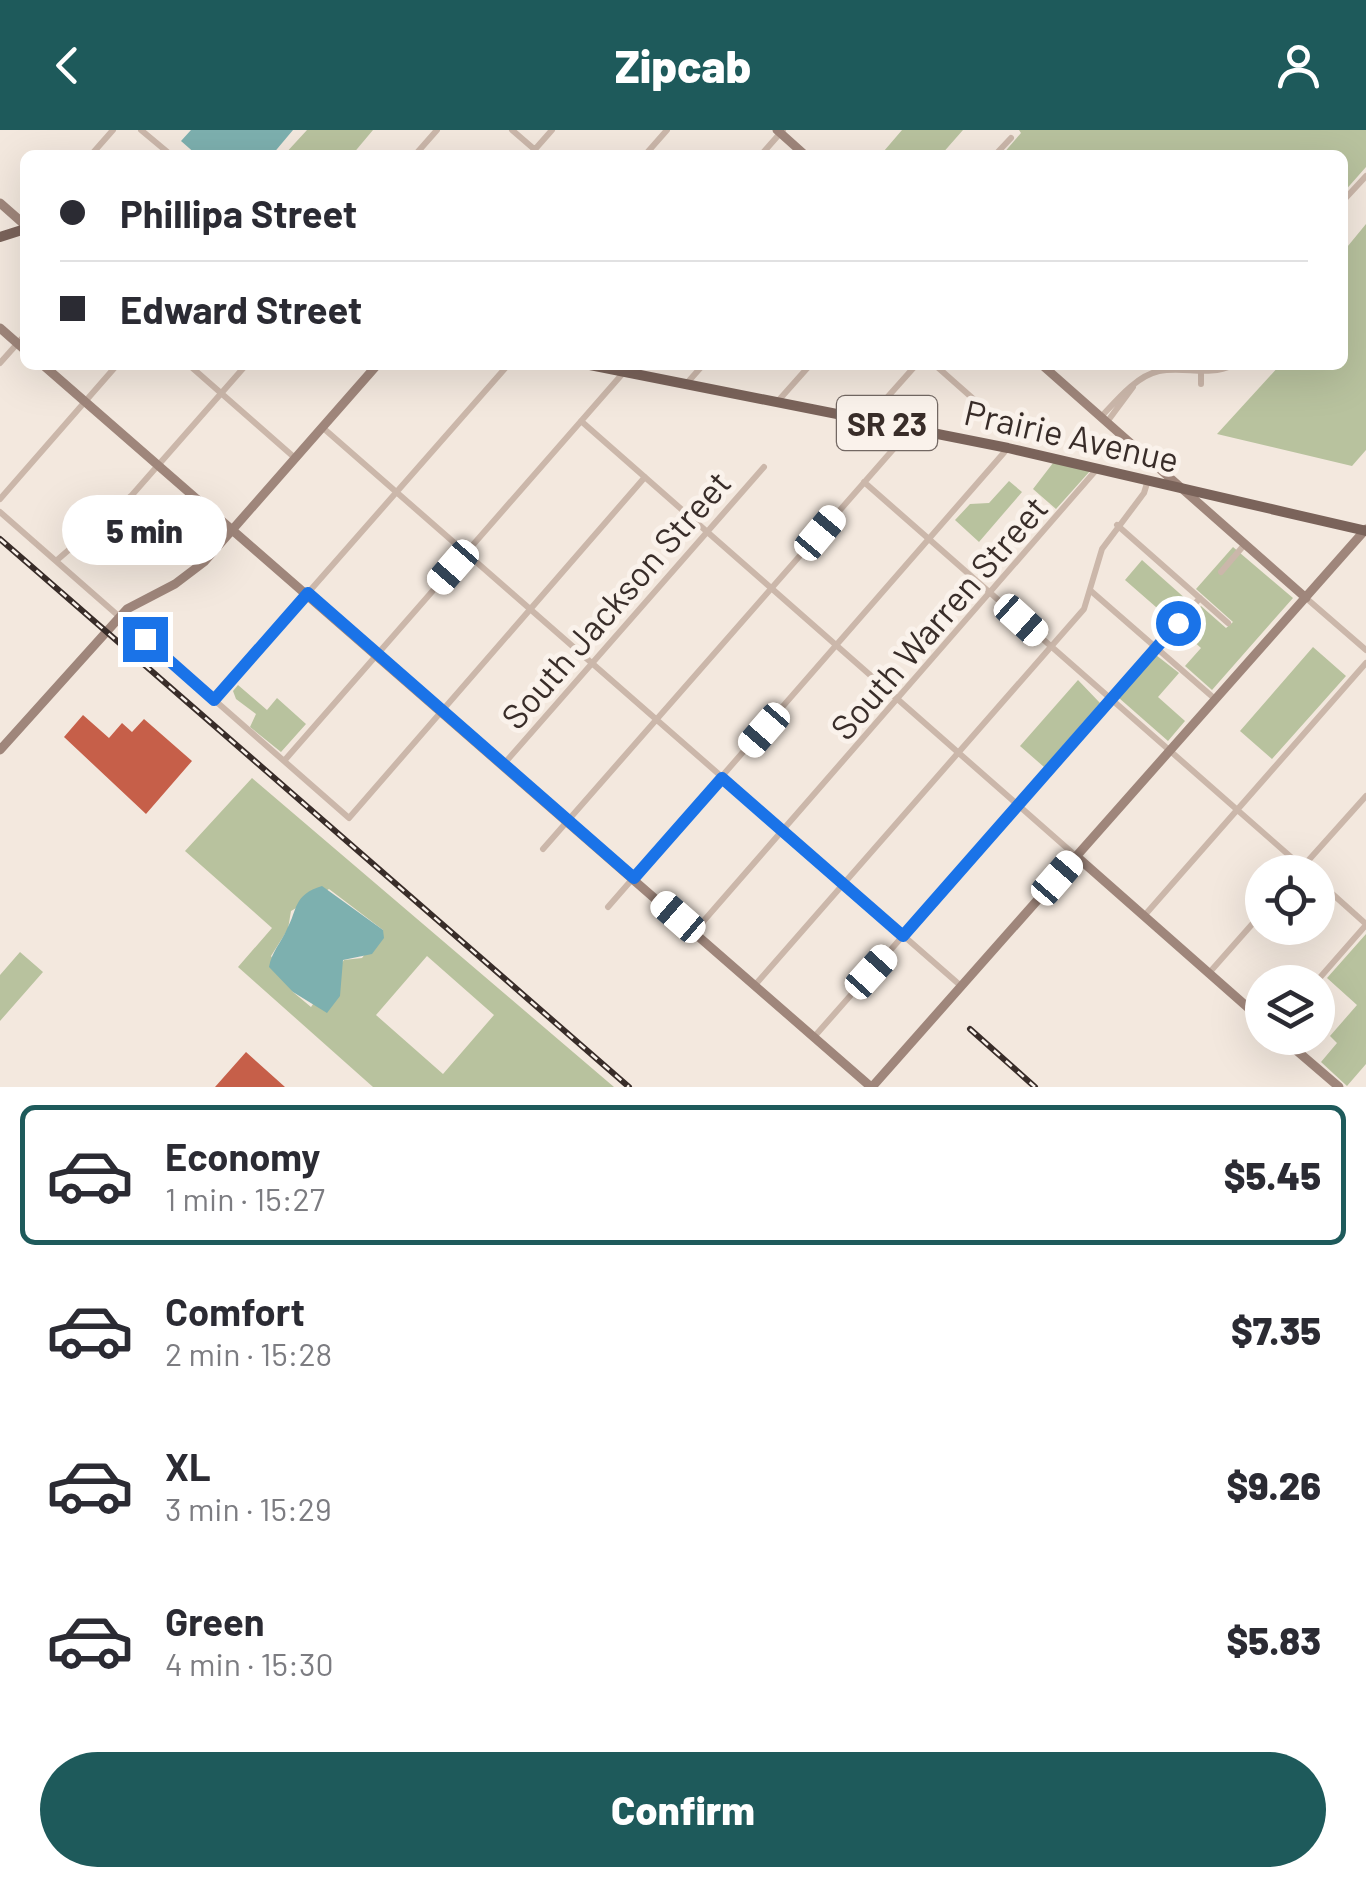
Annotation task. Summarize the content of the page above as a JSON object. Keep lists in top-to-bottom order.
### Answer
{
  "streets": {
    "main road": ["SR 23", "Prairie Avenue"],
    "street": ["South Jackson Street", "South Warren Street"]
  },
  "crossings": [
    ["Prairie Avenue", "South Warren Street"]
  ],
  "page": {
    "header": "Zipcab",
    "banner": ["Phillipa Street", "Edward Street"],
    "bubble": "5 min",
    "list": [
      {
        "name": "Economy",
        "note": "1 min · 15:27",
        "value": "$5.45"
      },
      {
        "name": "Comfort",
        "note": "2 min · 15:28",
        "value": "$7.35"
      },
      {
        "name": "XL",
        "note": "3 min · 15:29",
        "value": "$9.26"
      },
      {
        "name": "Green",
        "note": "4 min · 15:30",
        "value": "$5.83"
      }
    ],
    "buttons": "Confirm"
  }
}
